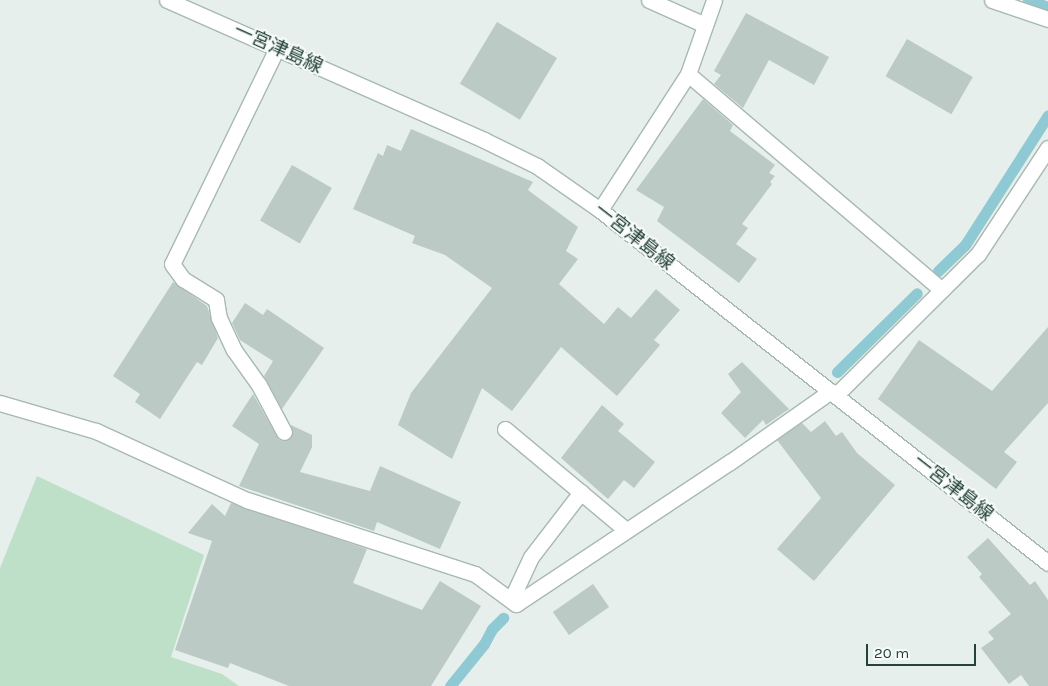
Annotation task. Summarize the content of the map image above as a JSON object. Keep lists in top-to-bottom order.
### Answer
{
  "streets": {
    "street": ["一宮津島線"]
  },
  "scale_bar": "20 m"
}
